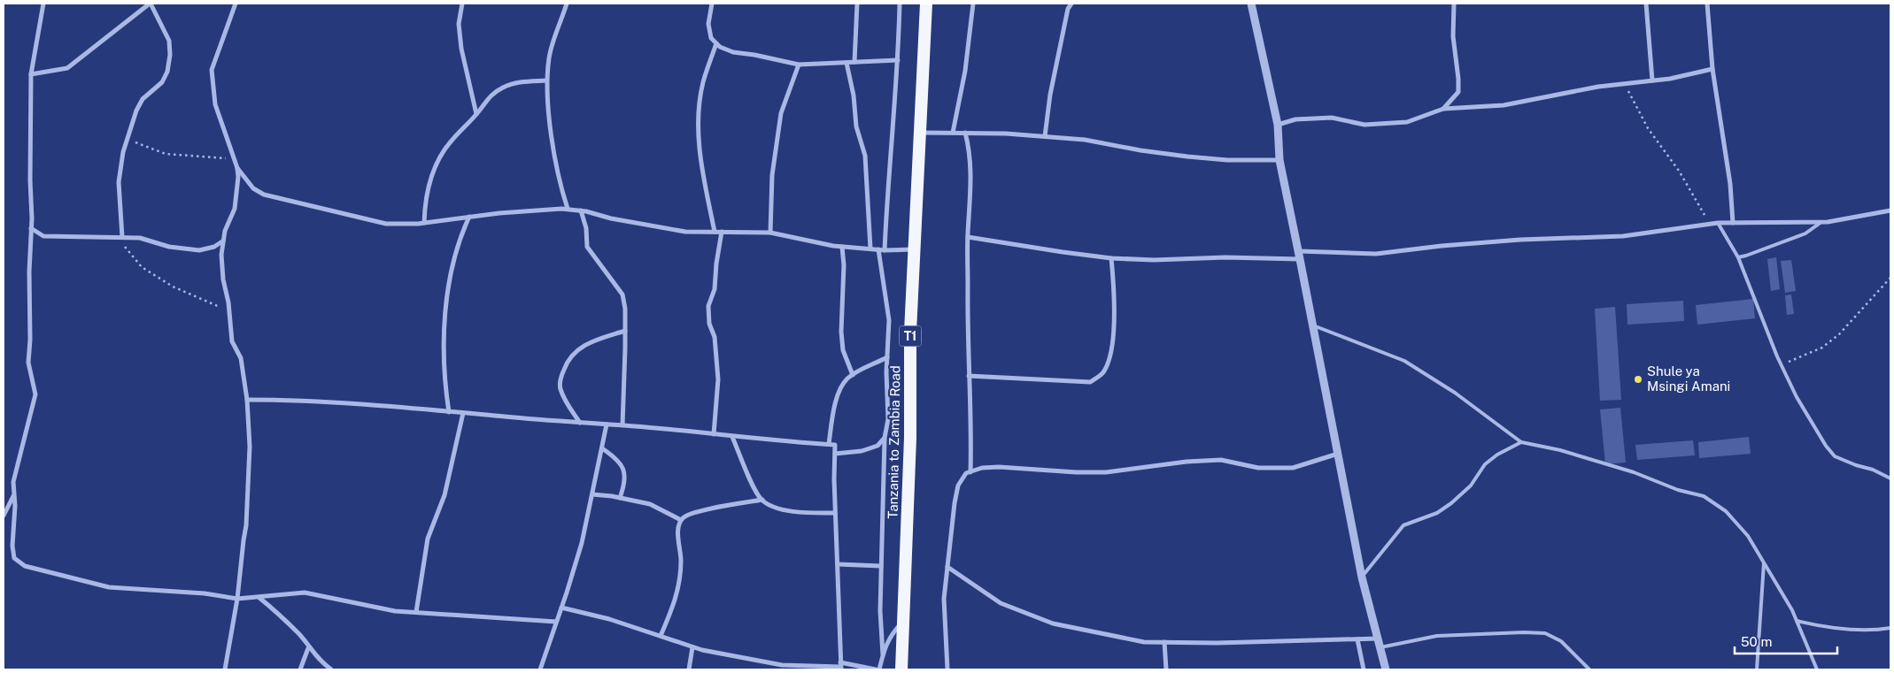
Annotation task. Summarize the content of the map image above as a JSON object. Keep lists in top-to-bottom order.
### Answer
{
  "streets": {
    "highway": ["T1", "Tanzania to Zambia Road"]
  },
  "places": ["Shule ya Msingi Amani"],
  "scale_bar": "50 m"
}
